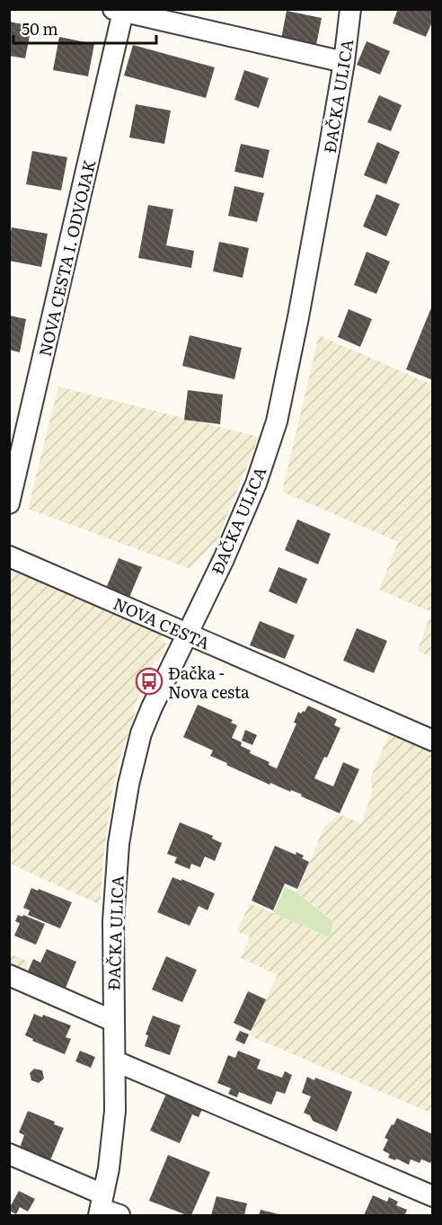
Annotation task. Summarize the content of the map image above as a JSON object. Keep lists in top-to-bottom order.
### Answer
{
  "streets": {
    "street": ["ĐAČKA ULICA", "NOVA CESTA I. ODVOJAK", "NOVA CESTA"]
  },
  "crossings": [
    ["ĐAČKA ULICA", "NOVA CESTA"]
  ],
  "places": {
    "bus stop": ["Đačka - Nova cesta"]
  },
  "scale_bar": "50 m"
}
